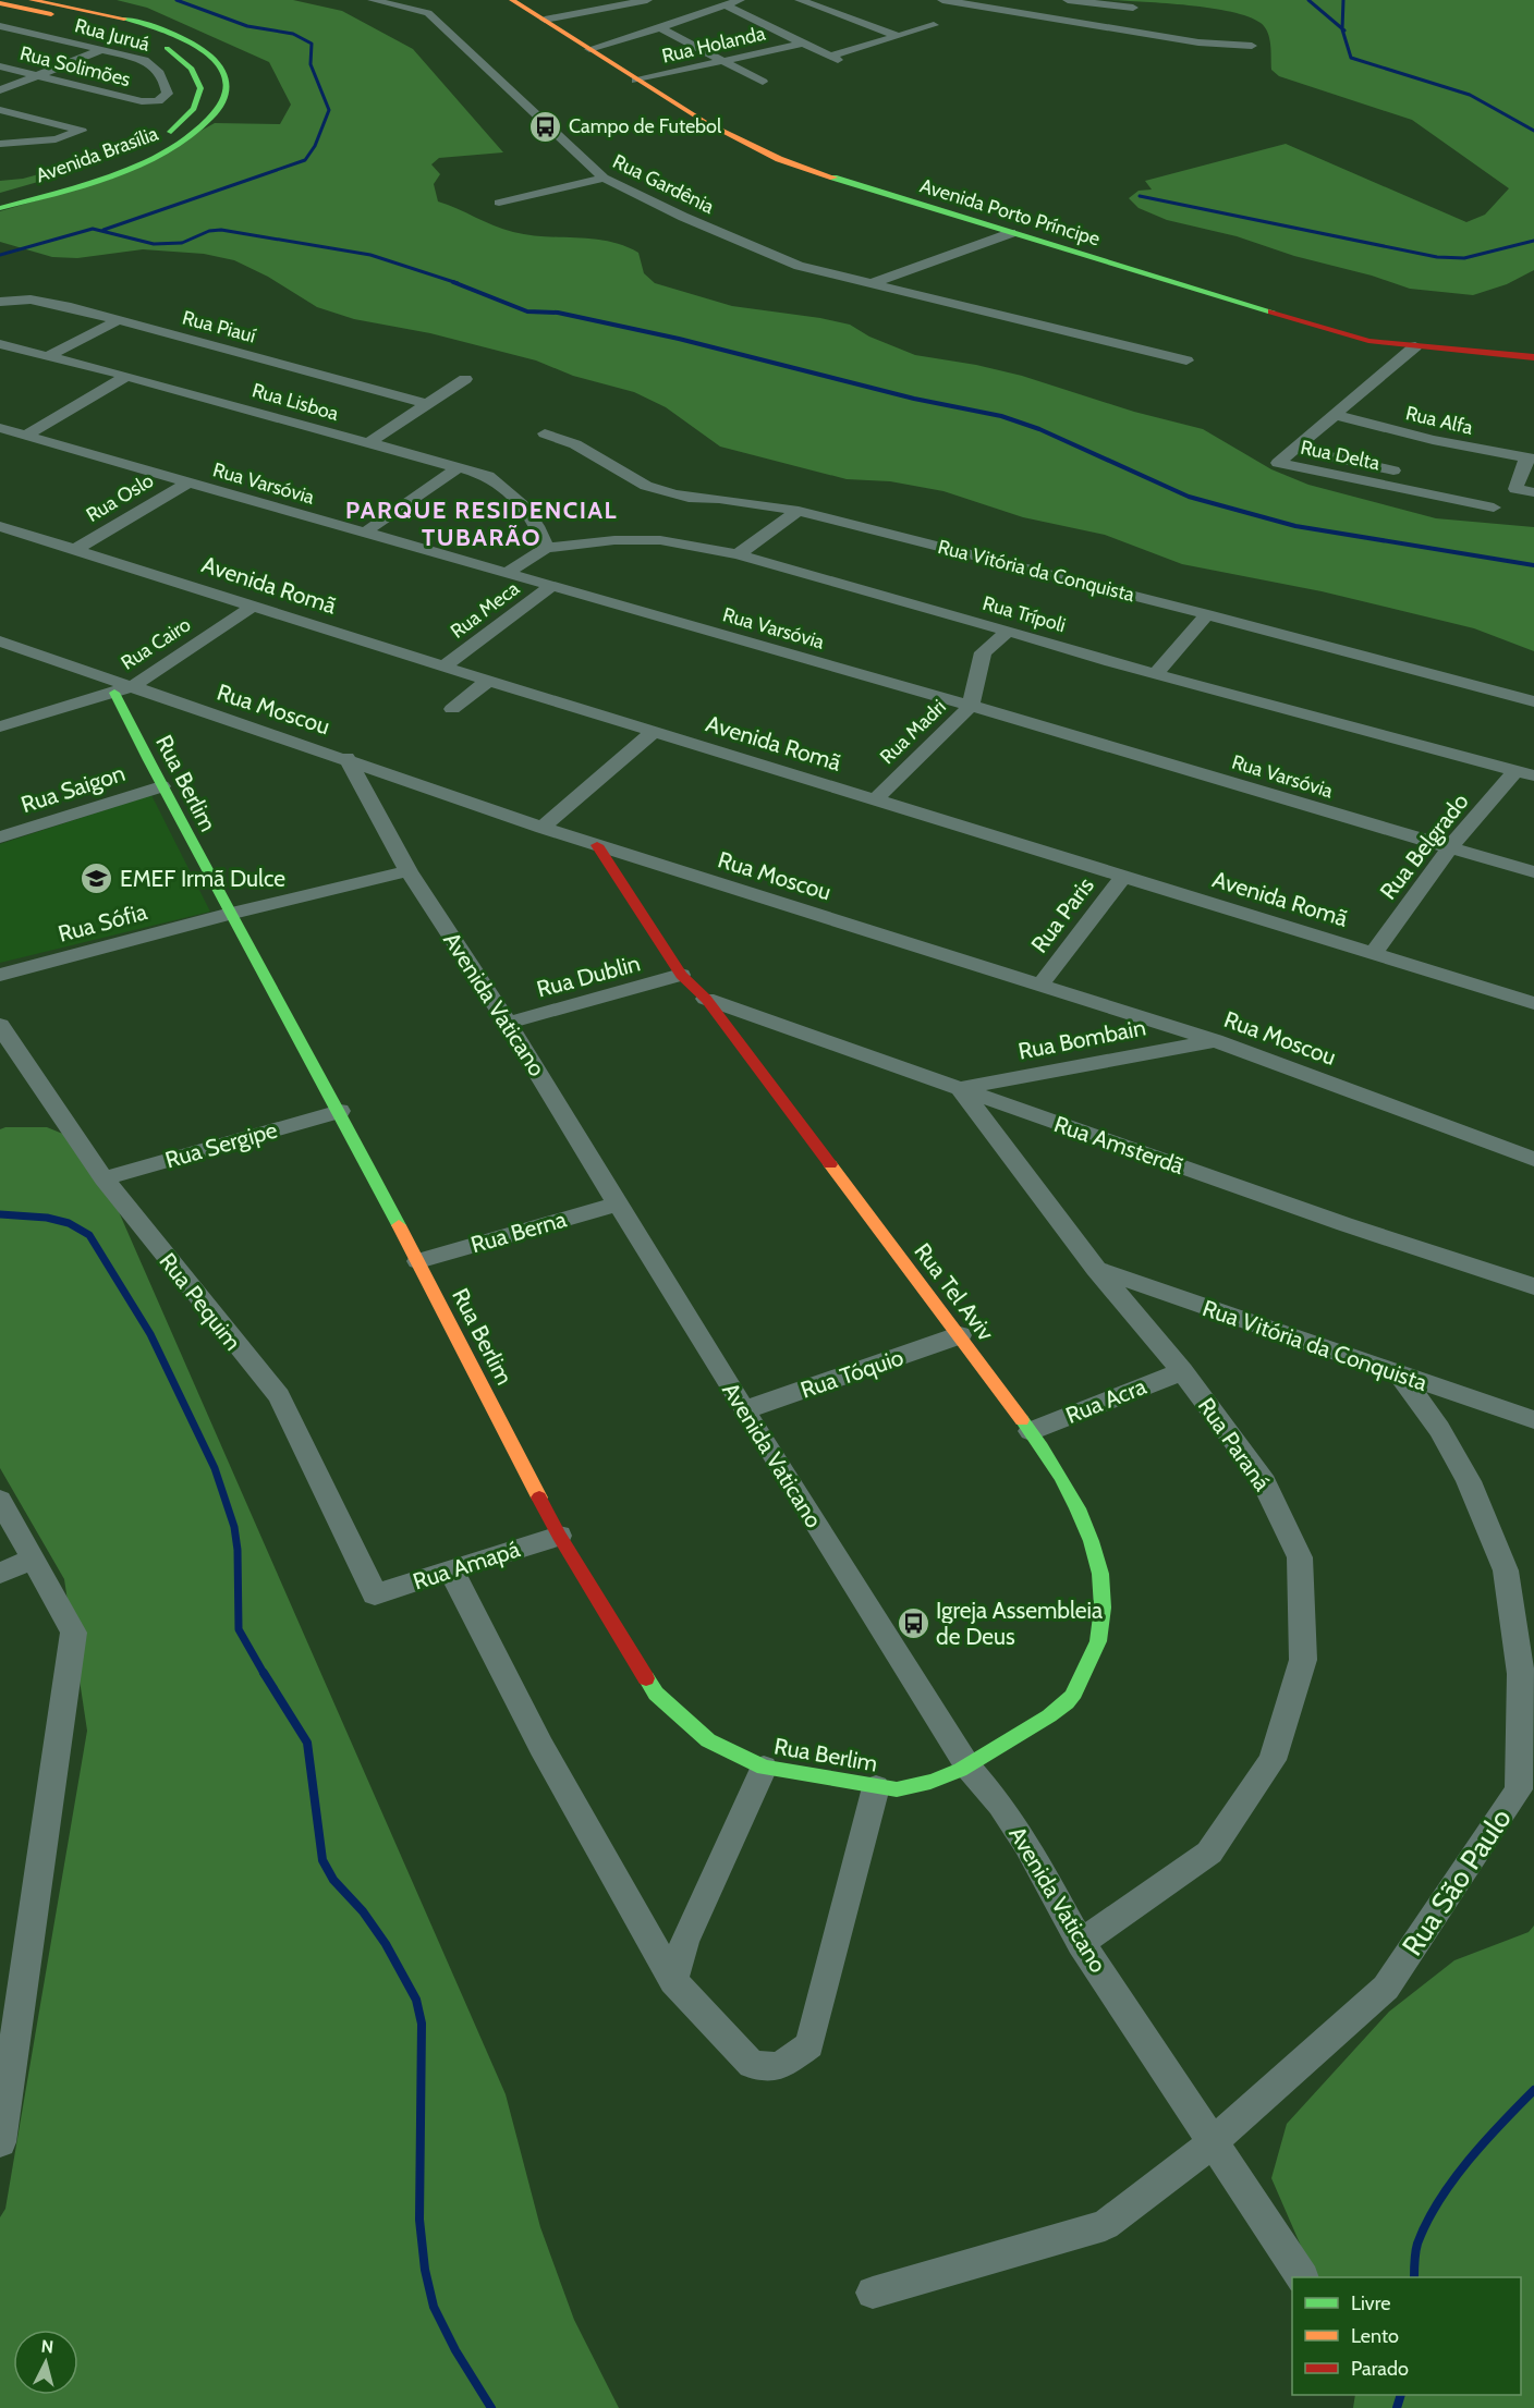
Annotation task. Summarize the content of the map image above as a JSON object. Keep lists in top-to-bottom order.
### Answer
{
  "streets": {
    "street": [
      "Rua Juruá",
      "Rua Holanda",
      "Rua Solimões",
      "Avenida Brasília",
      "Rua Gardênia",
      "Avenida Porto Príncipe",
      "Rua Piauí",
      "Rua Lisboa",
      "Rua Alfa",
      "Rua Delta",
      "Rua Varsóvia",
      "Rua Oslo",
      "Rua Vitória da Conquista",
      "Avenida Romã",
      "Rua Meca",
      "Rua Trípoli",
      "Rua Cairo",
      "Rua Moscou",
      "Rua Madri",
      "Rua Berlim",
      "Rua Saigon",
      "Rua Belgrado",
      "Rua Paris",
      "Rua Sófia",
      "Rua Dublin",
      "Avenida Vaticano",
      "Rua Bombain",
      "Rua Sergipe",
      "Rua Amsterdã",
      "Rua Berna",
      "Rua Tel Aviv",
      "Rua Pequim",
      "Rua Tóquio",
      "Rua Acra",
      "Rua Paraná",
      "Rua Amapá",
      "Rua São Paulo"
    ]
  },
  "crossings": [
    ["Rua Juruá", "Rua Solimões"],
    ["Rua Holanda", "Avenida Porto Príncipe"],
    ["Avenida Porto Príncipe", "Rua Delta"],
    ["Rua Lisboa", "Rua Trípoli"],
    ["Rua Alfa", "Rua Delta"],
    ["Rua Varsóvia", "Rua Oslo"],
    ["Rua Varsóvia", "Rua Meca"],
    ["Rua Varsóvia", "Rua Trípoli"],
    ["Rua Varsóvia", "Rua Madri"],
    ["Rua Varsóvia", "Rua Belgrado"],
    ["Rua Oslo", "Avenida Romã"],
    ["Rua Vitória da Conquista", "Rua Paraná"],
    ["Rua Vitória da Conquista", "Rua São Paulo"],
    ["Avenida Romã", "Rua Meca"],
    ["Avenida Romã", "Rua Cairo"],
    ["Avenida Romã", "Rua Madri"],
    ["Avenida Romã", "Rua Belgrado"],
    ["Avenida Romã", "Rua Paris"],
    ["Rua Trípoli", "Rua Belgrado"],
    ["Rua Cairo", "Rua Moscou"],
    ["Rua Cairo", "Rua Berlim"],
    ["Rua Moscou", "Rua Paris"],
    ["Rua Moscou", "Avenida Vaticano"],
    ["Rua Moscou", "Rua Bombain"],
    ["Rua Moscou", "Rua Tel Aviv"],
    ["Rua Berlim", "Rua Saigon"],
    ["Rua Berlim", "Rua Sófia"],
    ["Rua Berlim", "Avenida Vaticano"],
    ["Rua Berlim", "Rua Sergipe"],
    ["Rua Berlim", "Rua Berna"],
    ["Rua Berlim", "Rua Tel Aviv"],
    ["Rua Berlim", "Rua Amapá"],
    ["Rua Sófia", "Avenida Vaticano"],
    ["Rua Dublin", "Avenida Vaticano"],
    ["Rua Dublin", "Rua Tel Aviv"],
    ["Avenida Vaticano", "Rua Berna"],
    ["Avenida Vaticano", "Rua Tel Aviv"],
    ["Avenida Vaticano", "Rua Tóquio"],
    ["Avenida Vaticano", "Rua Paraná"],
    ["Avenida Vaticano", "Rua São Paulo"],
    ["Rua Bombain", "Rua Amsterdã"],
    ["Rua Bombain", "Rua Paraná"],
    ["Rua Sergipe", "Rua Pequim"],
    ["Rua Amsterdã", "Rua Tel Aviv"],
    ["Rua Amsterdã", "Rua Paraná"],
    ["Rua Tel Aviv", "Rua Tóquio"],
    ["Rua Tel Aviv", "Rua Acra"],
    ["Rua Pequim", "Rua Amapá"],
    ["Rua Acra", "Rua Paraná"]
  ],
  "districts": ["PARQUE RESIDENCIAL TUBARÃO"],
  "places": {
    "bus stop": ["Campo de Futebol", "Igreja Assembleia de Deus"],
    "school or university": ["EMEF Irmã Dulce"]
  },
  "legend": ["Livre", "Lento", "Parado"],
  "north": "top"
}
